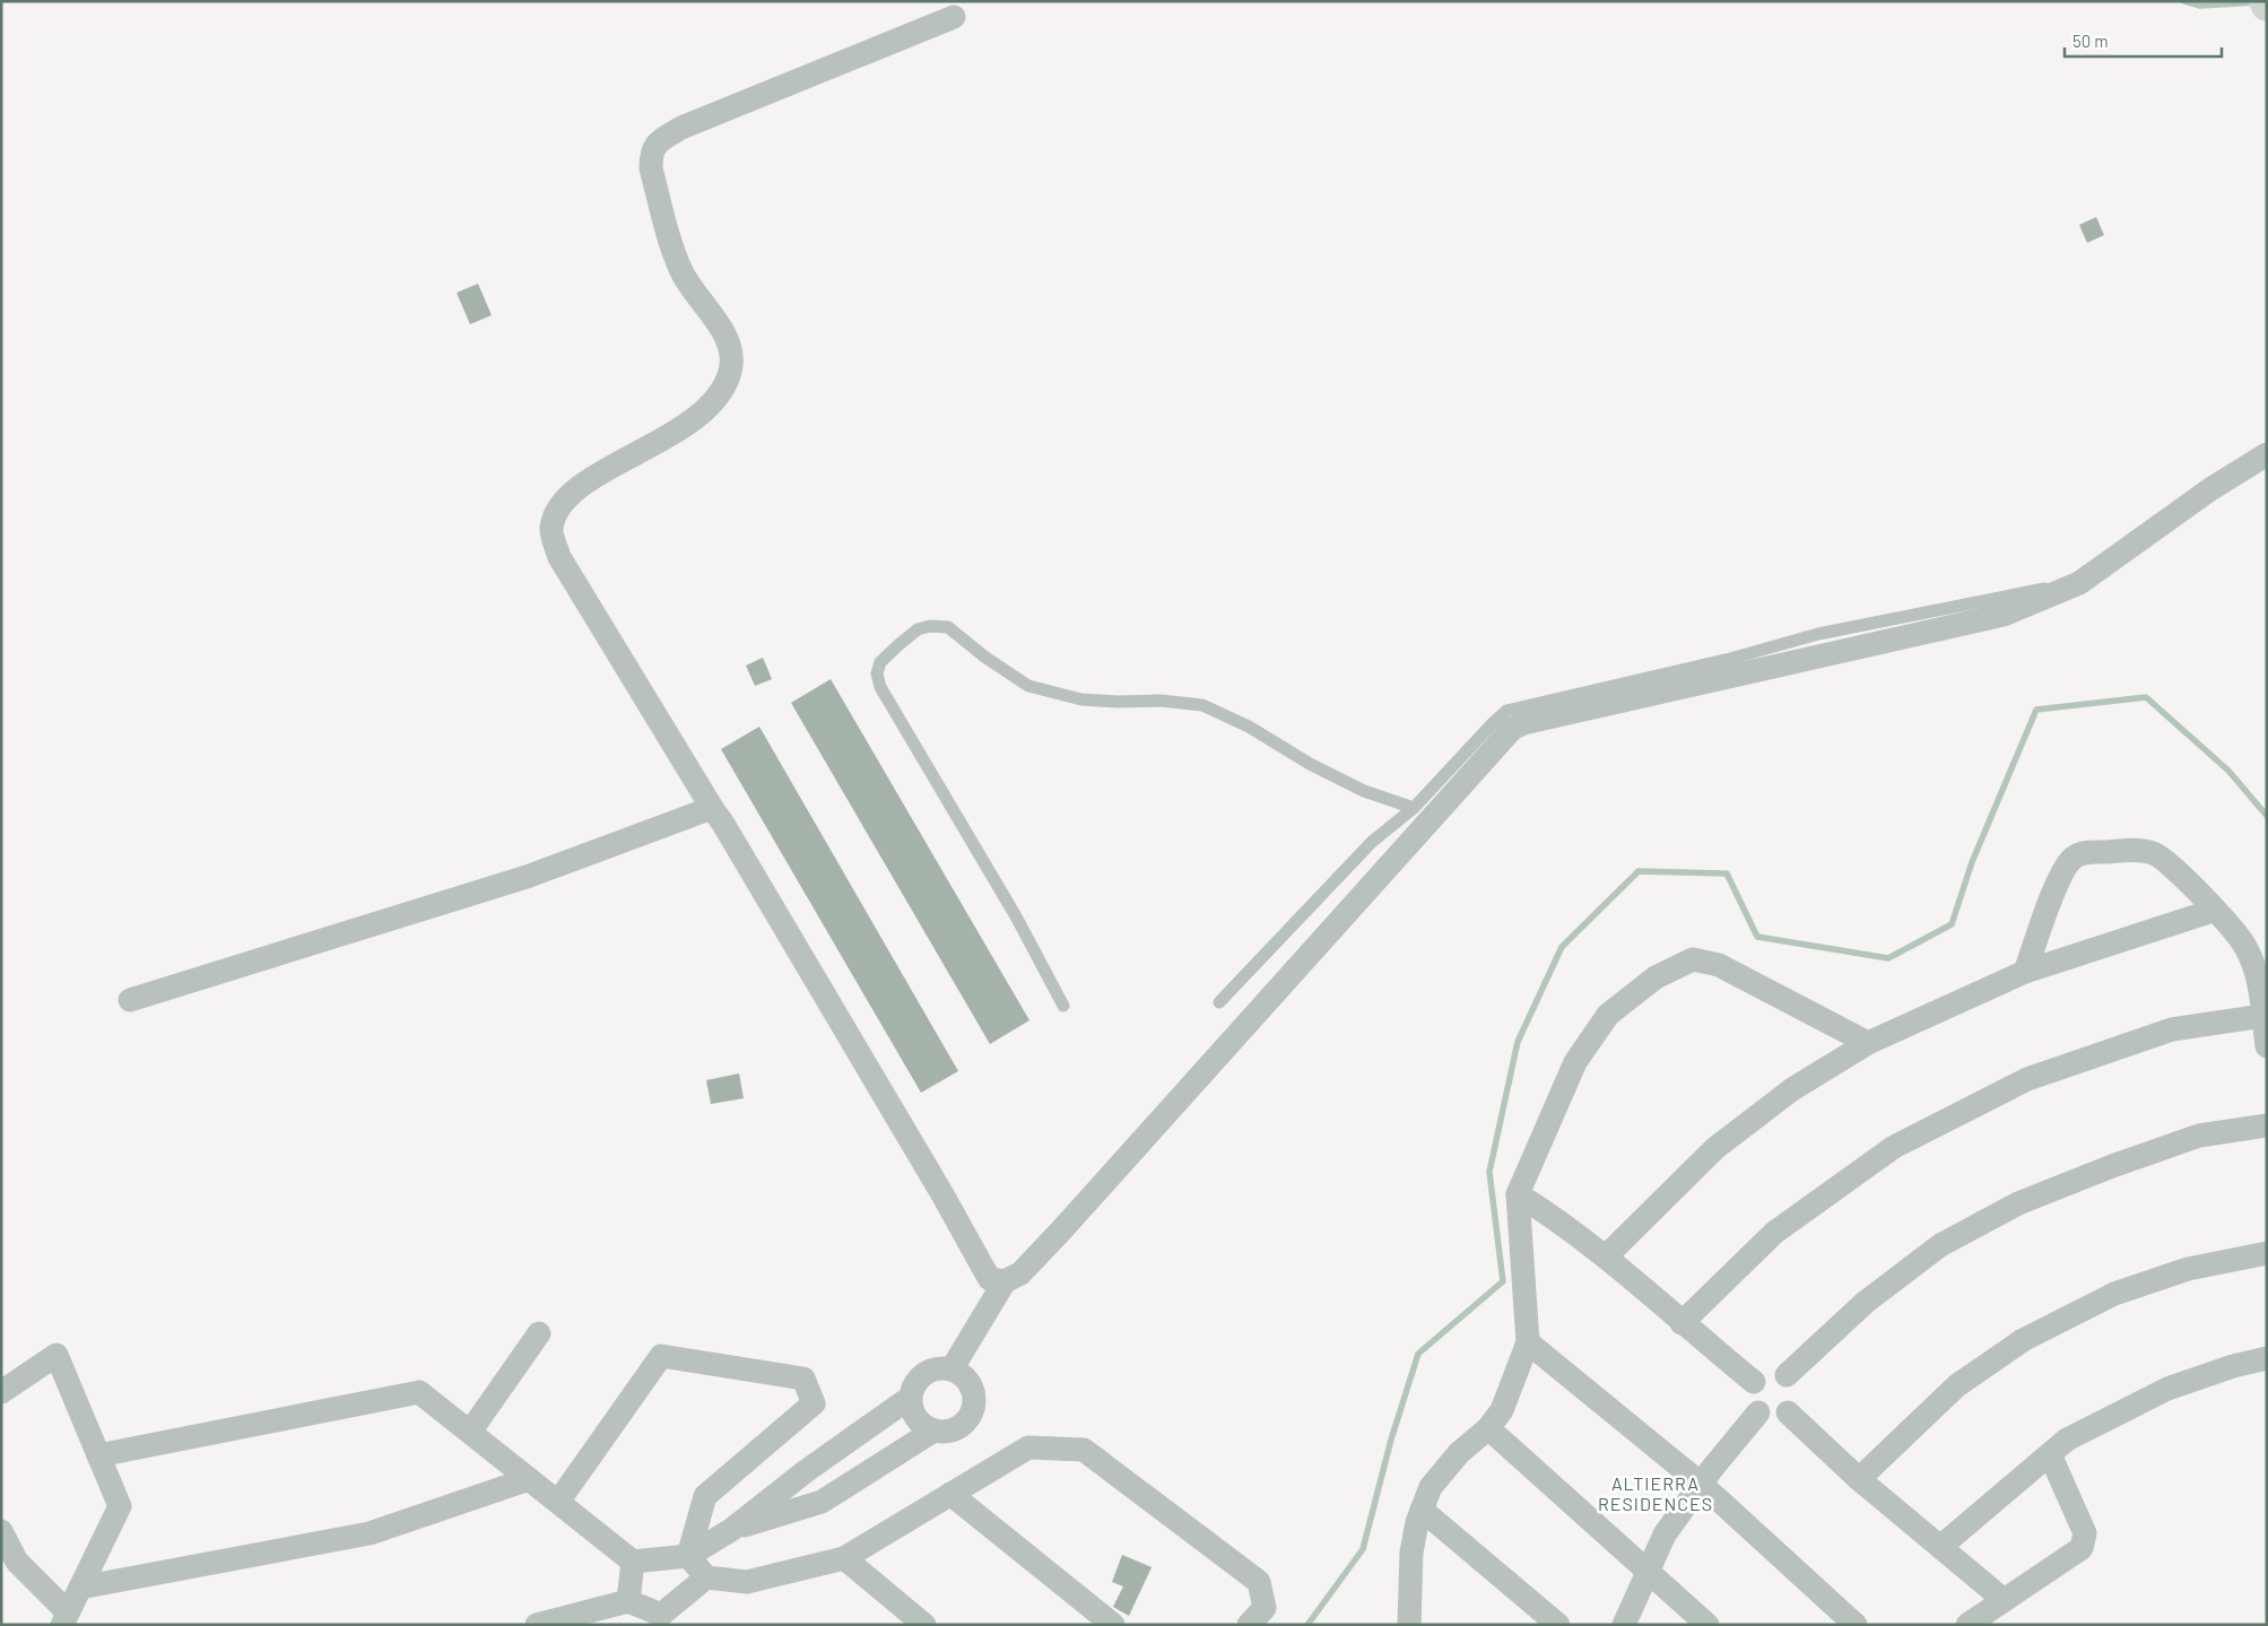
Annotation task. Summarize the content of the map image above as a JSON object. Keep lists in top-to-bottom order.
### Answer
{
  "districts": ["ALTIERRA RESIDENCES"],
  "scale_bar": "50 m"
}
